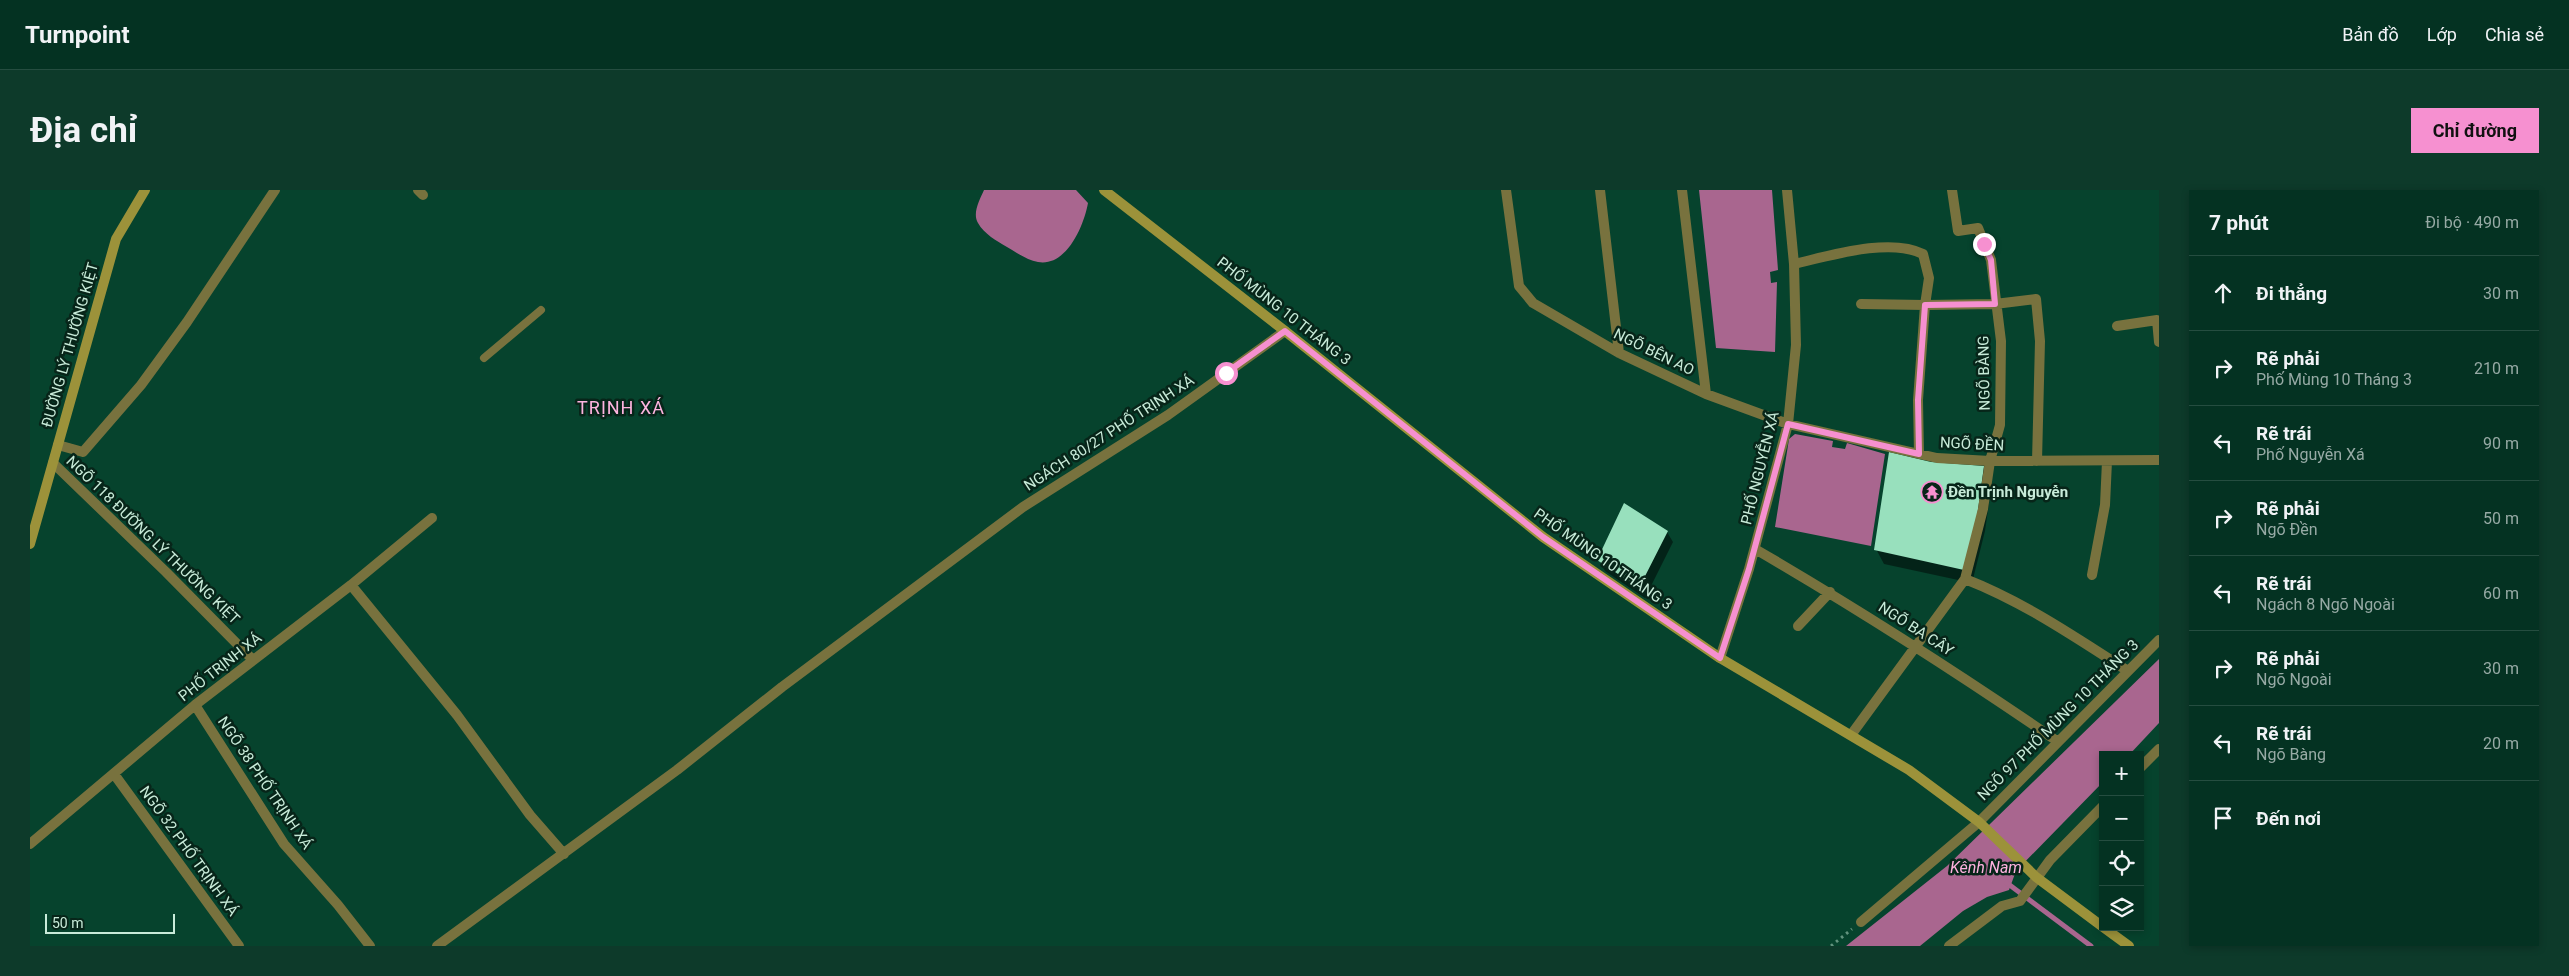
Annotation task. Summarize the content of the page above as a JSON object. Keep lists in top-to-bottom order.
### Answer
{
  "streets": {
    "main road": ["PHỐ MÙNG 10 THÁNG 3", "ĐƯỜNG LÝ THƯỜNG KIỆT"],
    "street": [
      "NGÕ BÊN AO",
      "NGÕ BÀNG",
      "NGÁCH 80/27 PHỐ TRỊNH XÁ",
      "NGÕ ĐỀN",
      "PHỐ NGUYỄN XÁ",
      "NGÕ 118 ĐƯỜNG LÝ THƯỜNG KIỆT",
      "NGÕ BA CÂY",
      "PHỐ TRỊNH XÁ",
      "NGÕ 97 PHỐ MÙNG 10 THÁNG 3",
      "NGÕ 38 PHỐ TRỊNH XÁ",
      "NGÕ 32 PHỐ TRỊNH XÁ"
    ]
  },
  "crossings": [
    ["PHỐ MÙNG 10 THÁNG 3", "NGÁCH 80/27 PHỐ TRỊNH XÁ"],
    ["PHỐ MÙNG 10 THÁNG 3", "PHỐ NGUYỄN XÁ"],
    ["PHỐ MÙNG 10 THÁNG 3", "NGÕ 97 PHỐ MÙNG 10 THÁNG 3"],
    ["ĐƯỜNG LÝ THƯỜNG KIỆT", "NGÕ 118 ĐƯỜNG LÝ THƯỜNG KIỆT"],
    ["NGÕ BÊN AO", "NGÕ ĐỀN"],
    ["NGÕ BÊN AO", "PHỐ NGUYỄN XÁ"],
    ["NGÕ BÀNG", "NGÕ ĐỀN"],
    ["NGÕ ĐỀN", "PHỐ NGUYỄN XÁ"],
    ["PHỐ NGUYỄN XÁ", "NGÕ BA CÂY"],
    ["NGÕ 118 ĐƯỜNG LÝ THƯỜNG KIỆT", "PHỐ TRỊNH XÁ"],
    ["NGÕ BA CÂY", "NGÕ 97 PHỐ MÙNG 10 THÁNG 3"],
    ["PHỐ TRỊNH XÁ", "NGÕ 38 PHỐ TRỊNH XÁ"],
    ["PHỐ TRỊNH XÁ", "NGÕ 32 PHỐ TRỊNH XÁ"]
  ],
  "districts": ["TRỊNH XÁ"],
  "water": ["Kênh Nam"],
  "places": {
    "temple": ["Đền Trịnh Nguyễn"]
  },
  "scale_bar": "50 m",
  "page": {
    "header": "Turnpoint",
    "nav": ["Bản đồ", "Lớp", "Chia sẻ"],
    "buttons": "Chỉ đường",
    "title": "Địa chỉ",
    "heading": ["7 phút", "Đi bộ · 490 m"],
    "list": [
      ["Đi thẳng", "30 m"],
      ["Rẽ phải", "Phố Mùng 10 Tháng 3", "210 m"],
      ["Rẽ trái", "Phố Nguyễn Xá", "90 m"],
      ["Rẽ phải", "Ngõ Đền", "50 m"],
      ["Rẽ trái", "Ngách 8 Ngõ Ngoài", "60 m"],
      ["Rẽ phải", "Ngõ Ngoài", "30 m"],
      ["Rẽ trái", "Ngõ Bàng", "20 m"],
      "Đến nơi"
    ],
    "map_buttons": ["+", "−"],
    "scale": "50 m"
  }
}
